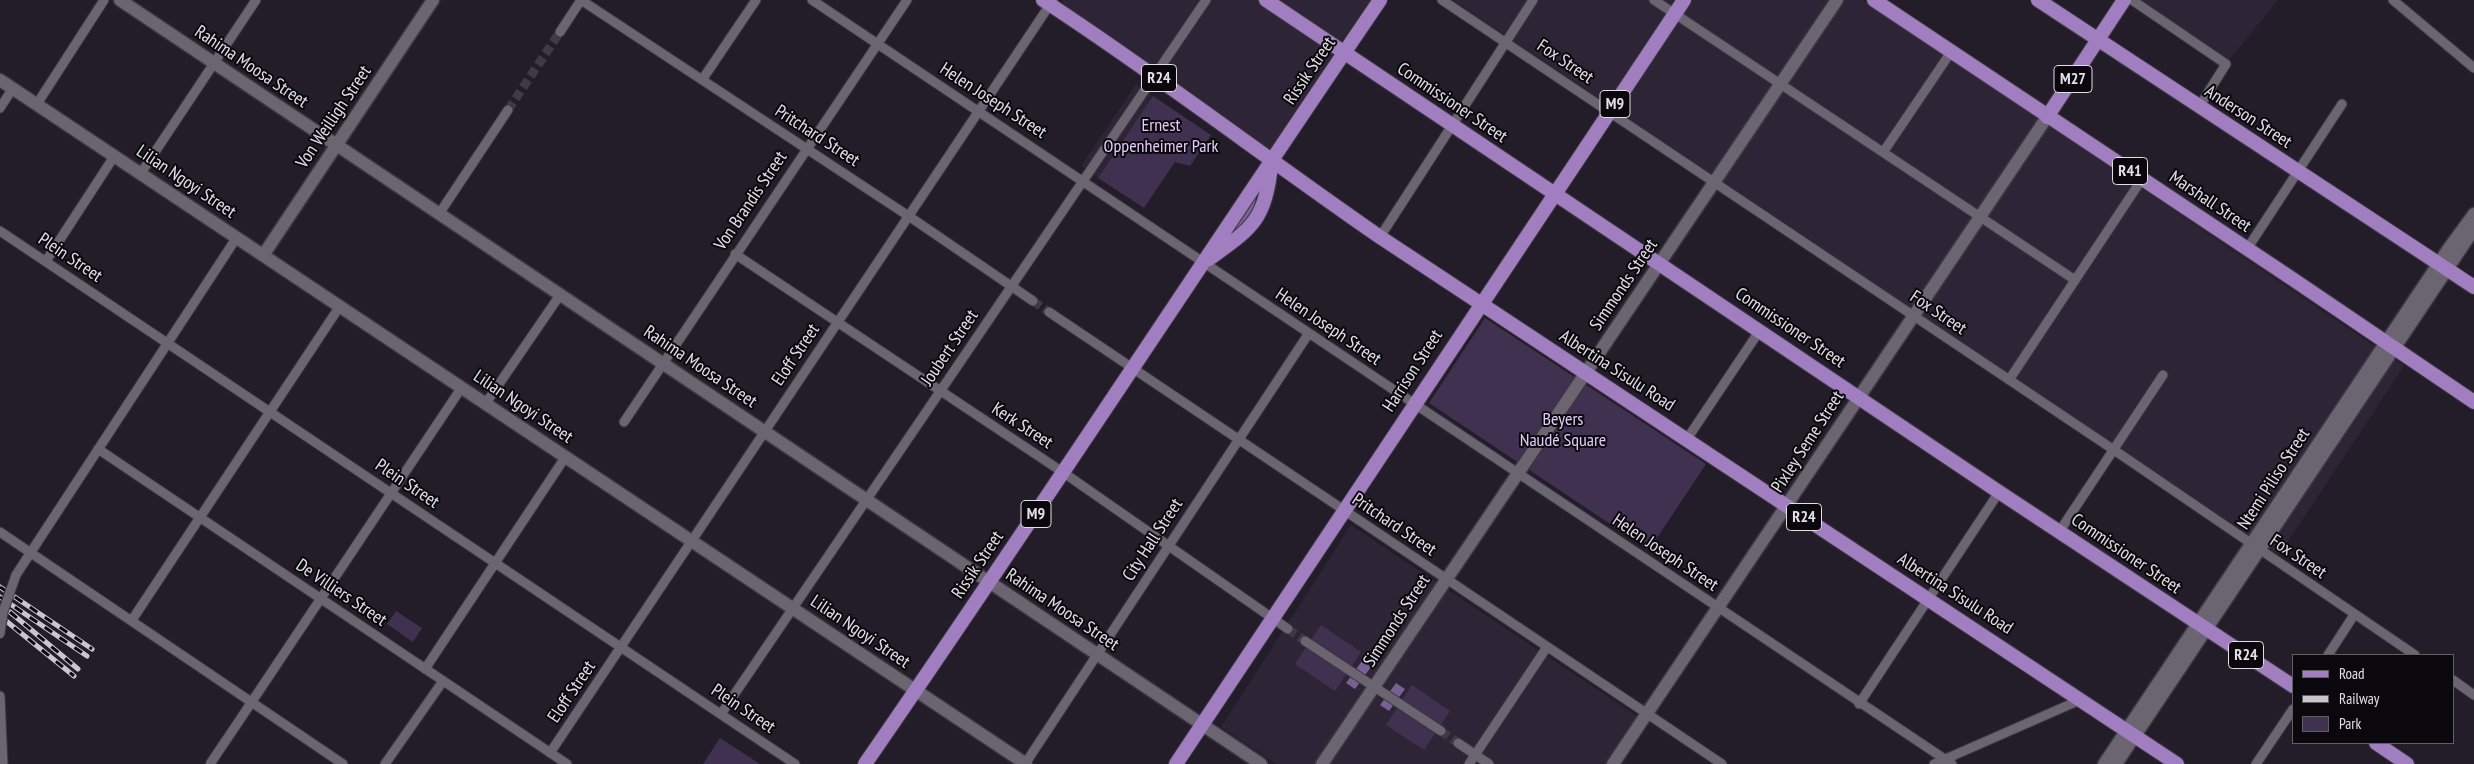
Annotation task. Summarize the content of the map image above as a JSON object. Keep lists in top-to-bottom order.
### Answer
{
  "streets": {
    "main road": [
      "Rissik Street",
      "R24",
      "M27",
      "Commissioner Street",
      "M9",
      "Anderson Street",
      "R41",
      "Marshall Street",
      "Harrison Street",
      "Albertina Sisulu Road",
      "Pixley Seme Street"
    ],
    "street": [
      "Fox Street",
      "Rahima Moosa Street",
      "Helen Joseph Street",
      "Von Weilligh Street",
      "Pritchard Street",
      "Lilian Ngoyi Street",
      "Von Brandis Street",
      "Plein Street",
      "Simmonds Street",
      "Joubert Street",
      "Eloff Street",
      "Kerk Street",
      "Ntemi Piliso Street",
      "City Hall Street",
      "De Villiers Street"
    ]
  },
  "crossings": [
    ["Fox Street", "Simmonds Street"],
    ["Fox Street", "Harrison Street"],
    ["Fox Street", "Pixley Seme Street"],
    ["Fox Street", "Ntemi Piliso Street"],
    ["Rahima Moosa Street", "Rissik Street"],
    ["Rahima Moosa Street", "Von Weilligh Street"],
    ["Rahima Moosa Street", "Von Brandis Street"],
    ["Rahima Moosa Street", "Joubert Street"],
    ["Rahima Moosa Street", "Eloff Street"],
    ["Rahima Moosa Street", "Harrison Street"],
    ["Rahima Moosa Street", "City Hall Street"],
    ["Rissik Street", "Helen Joseph Street"],
    ["Rissik Street", "Commissioner Street"],
    ["Rissik Street", "Pritchard Street"],
    ["Rissik Street", "Lilian Ngoyi Street"],
    ["Rissik Street", "Albertina Sisulu Road"],
    ["Rissik Street", "Kerk Street"],
    ["M27", "Anderson Street"],
    ["M27", "Pixley Seme Street"],
    ["Helen Joseph Street", "Von Brandis Street"],
    ["Helen Joseph Street", "Simmonds Street"],
    ["Helen Joseph Street", "Joubert Street"],
    ["Helen Joseph Street", "Eloff Street"],
    ["Helen Joseph Street", "Harrison Street"],
    ["Helen Joseph Street", "Pixley Seme Street"],
    ["Helen Joseph Street", "City Hall Street"],
    ["Commissioner Street", "Simmonds Street"],
    ["Commissioner Street", "Harrison Street"],
    ["Commissioner Street", "Pixley Seme Street"],
    ["Commissioner Street", "Ntemi Piliso Street"],
    ["Von Weilligh Street", "Lilian Ngoyi Street"],
    ["Anderson Street", "Pixley Seme Street"],
    ["Anderson Street", "Ntemi Piliso Street"],
    ["Pritchard Street", "Von Brandis Street"],
    ["Pritchard Street", "Simmonds Street"],
    ["Pritchard Street", "Joubert Street"],
    ["Pritchard Street", "Eloff Street"],
    ["Pritchard Street", "Harrison Street"],
    ["Pritchard Street", "Pixley Seme Street"],
    ["Pritchard Street", "City Hall Street"],
    ["Lilian Ngoyi Street", "Joubert Street"],
    ["Lilian Ngoyi Street", "Eloff Street"],
    ["Lilian Ngoyi Street", "City Hall Street"],
    ["Von Brandis Street", "Kerk Street"],
    ["Marshall Street", "Pixley Seme Street"],
    ["Marshall Street", "Ntemi Piliso Street"],
    ["Plein Street", "Joubert Street"],
    ["Plein Street", "Eloff Street"],
    ["Simmonds Street", "Albertina Sisulu Road"],
    ["Joubert Street", "Albertina Sisulu Road"],
    ["Joubert Street", "Kerk Street"],
    ["Eloff Street", "Albertina Sisulu Road"],
    ["Eloff Street", "Kerk Street"],
    ["Eloff Street", "De Villiers Street"],
    ["Harrison Street", "Albertina Sisulu Road"],
    ["Harrison Street", "Kerk Street"],
    ["Albertina Sisulu Road", "Pixley Seme Street"],
    ["Albertina Sisulu Road", "Ntemi Piliso Street"],
    ["Kerk Street", "City Hall Street"]
  ],
  "parks": ["Ernest Oppenheimer Park", "Beyers Naudé Square"],
  "legend": ["Road", "Railway", "Park"]
}
